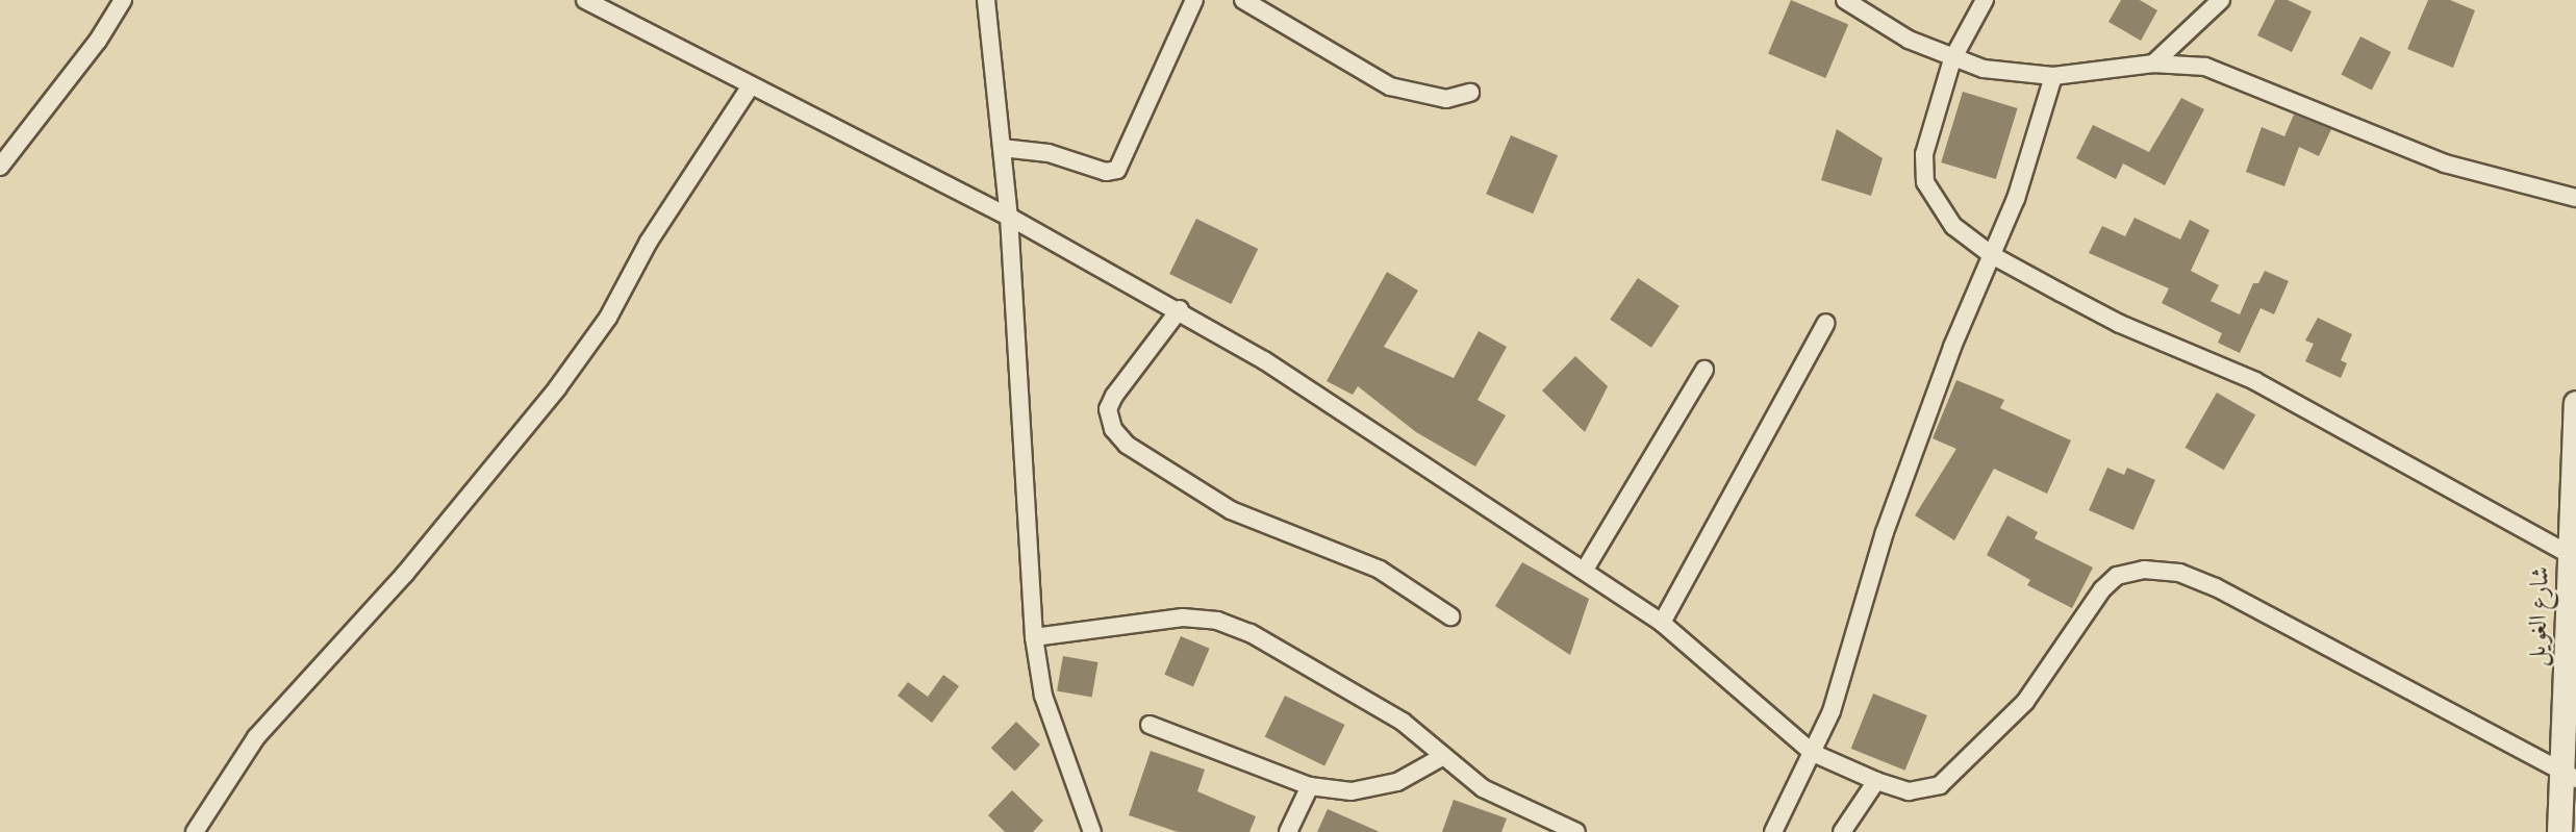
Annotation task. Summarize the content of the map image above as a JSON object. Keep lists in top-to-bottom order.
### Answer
{
  "streets": {
    "street": ["شارع الغويل"]
  }
}
